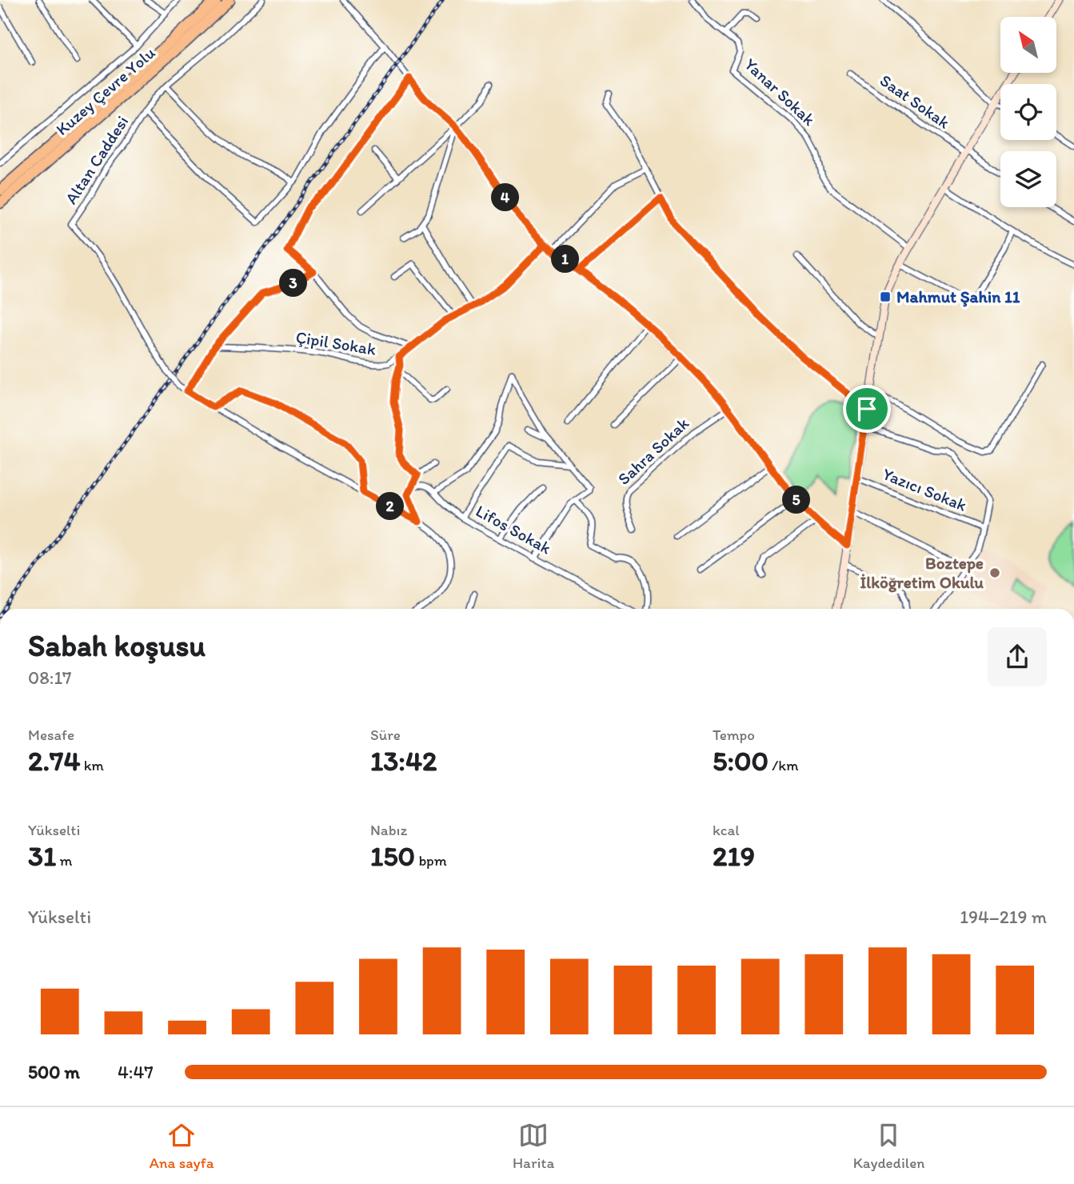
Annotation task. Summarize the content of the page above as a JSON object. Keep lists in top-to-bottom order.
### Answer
{
  "streets": {
    "highway": ["Kuzey Çevre Yolu"],
    "street": [
      "Yanar Sokak",
      "Saat Sokak",
      "Altan Caddesi",
      "Çipil Sokak",
      "Sahra Sokak",
      "Yazıcı Sokak",
      "Lifos Sokak"
    ]
  },
  "places": {
    "transit": ["Mahmut Şahin 11"],
    "other": ["Boztepe İlköğretim Okulu"]
  },
  "north": "top left",
  "page": {
    "pins": [
      "4",
      "1",
      "3",
      "5",
      "2"
    ],
    "heading": ["Sabah koşusu", "08:17"],
    "stats": [
      ["Mesafe", "2.74 km"],
      ["Süre", "13:42"],
      ["Tempo", "5:00 /km"],
      ["Yükselti", "31 m"],
      ["Nabız", "150 bpm"],
      ["kcal", "219"]
    ],
    "chart": ["Yükselti", "194–219 m"],
    "list": [
      {
        "name": "500 m",
        "note": "4:47"
      }
    ],
    "tabs": ["Ana sayfa", "Harita", "Kaydedilen"]
  }
}
